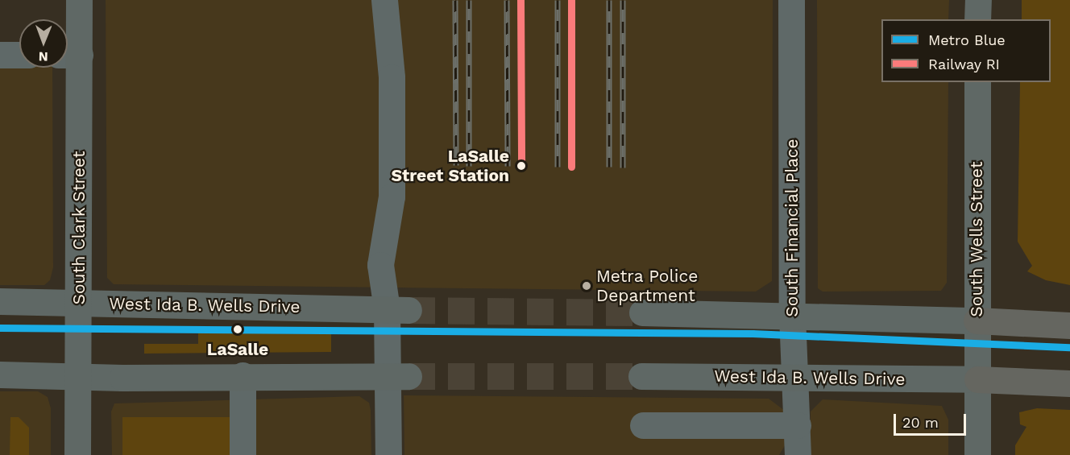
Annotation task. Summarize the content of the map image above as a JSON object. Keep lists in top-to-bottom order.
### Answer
{
  "streets": {
    "main road": ["South Clark Street", "South Wells Street", "West Ida B. Wells Drive"],
    "street": ["South Financial Place"]
  },
  "crossings": [
    ["South Clark Street", "West Ida B. Wells Drive"],
    ["South Financial Place", "West Ida B. Wells Drive"],
    ["South Wells Street", "West Ida B. Wells Drive"]
  ],
  "places": ["LaSalle Street Station", "Metra Police Department", "LaSalle"],
  "lines": ["rail line RI", "metro line Blue"],
  "legend": ["Metro Blue", "Railway RI"],
  "scale_bar": "20 m",
  "north": "bottom"
}
